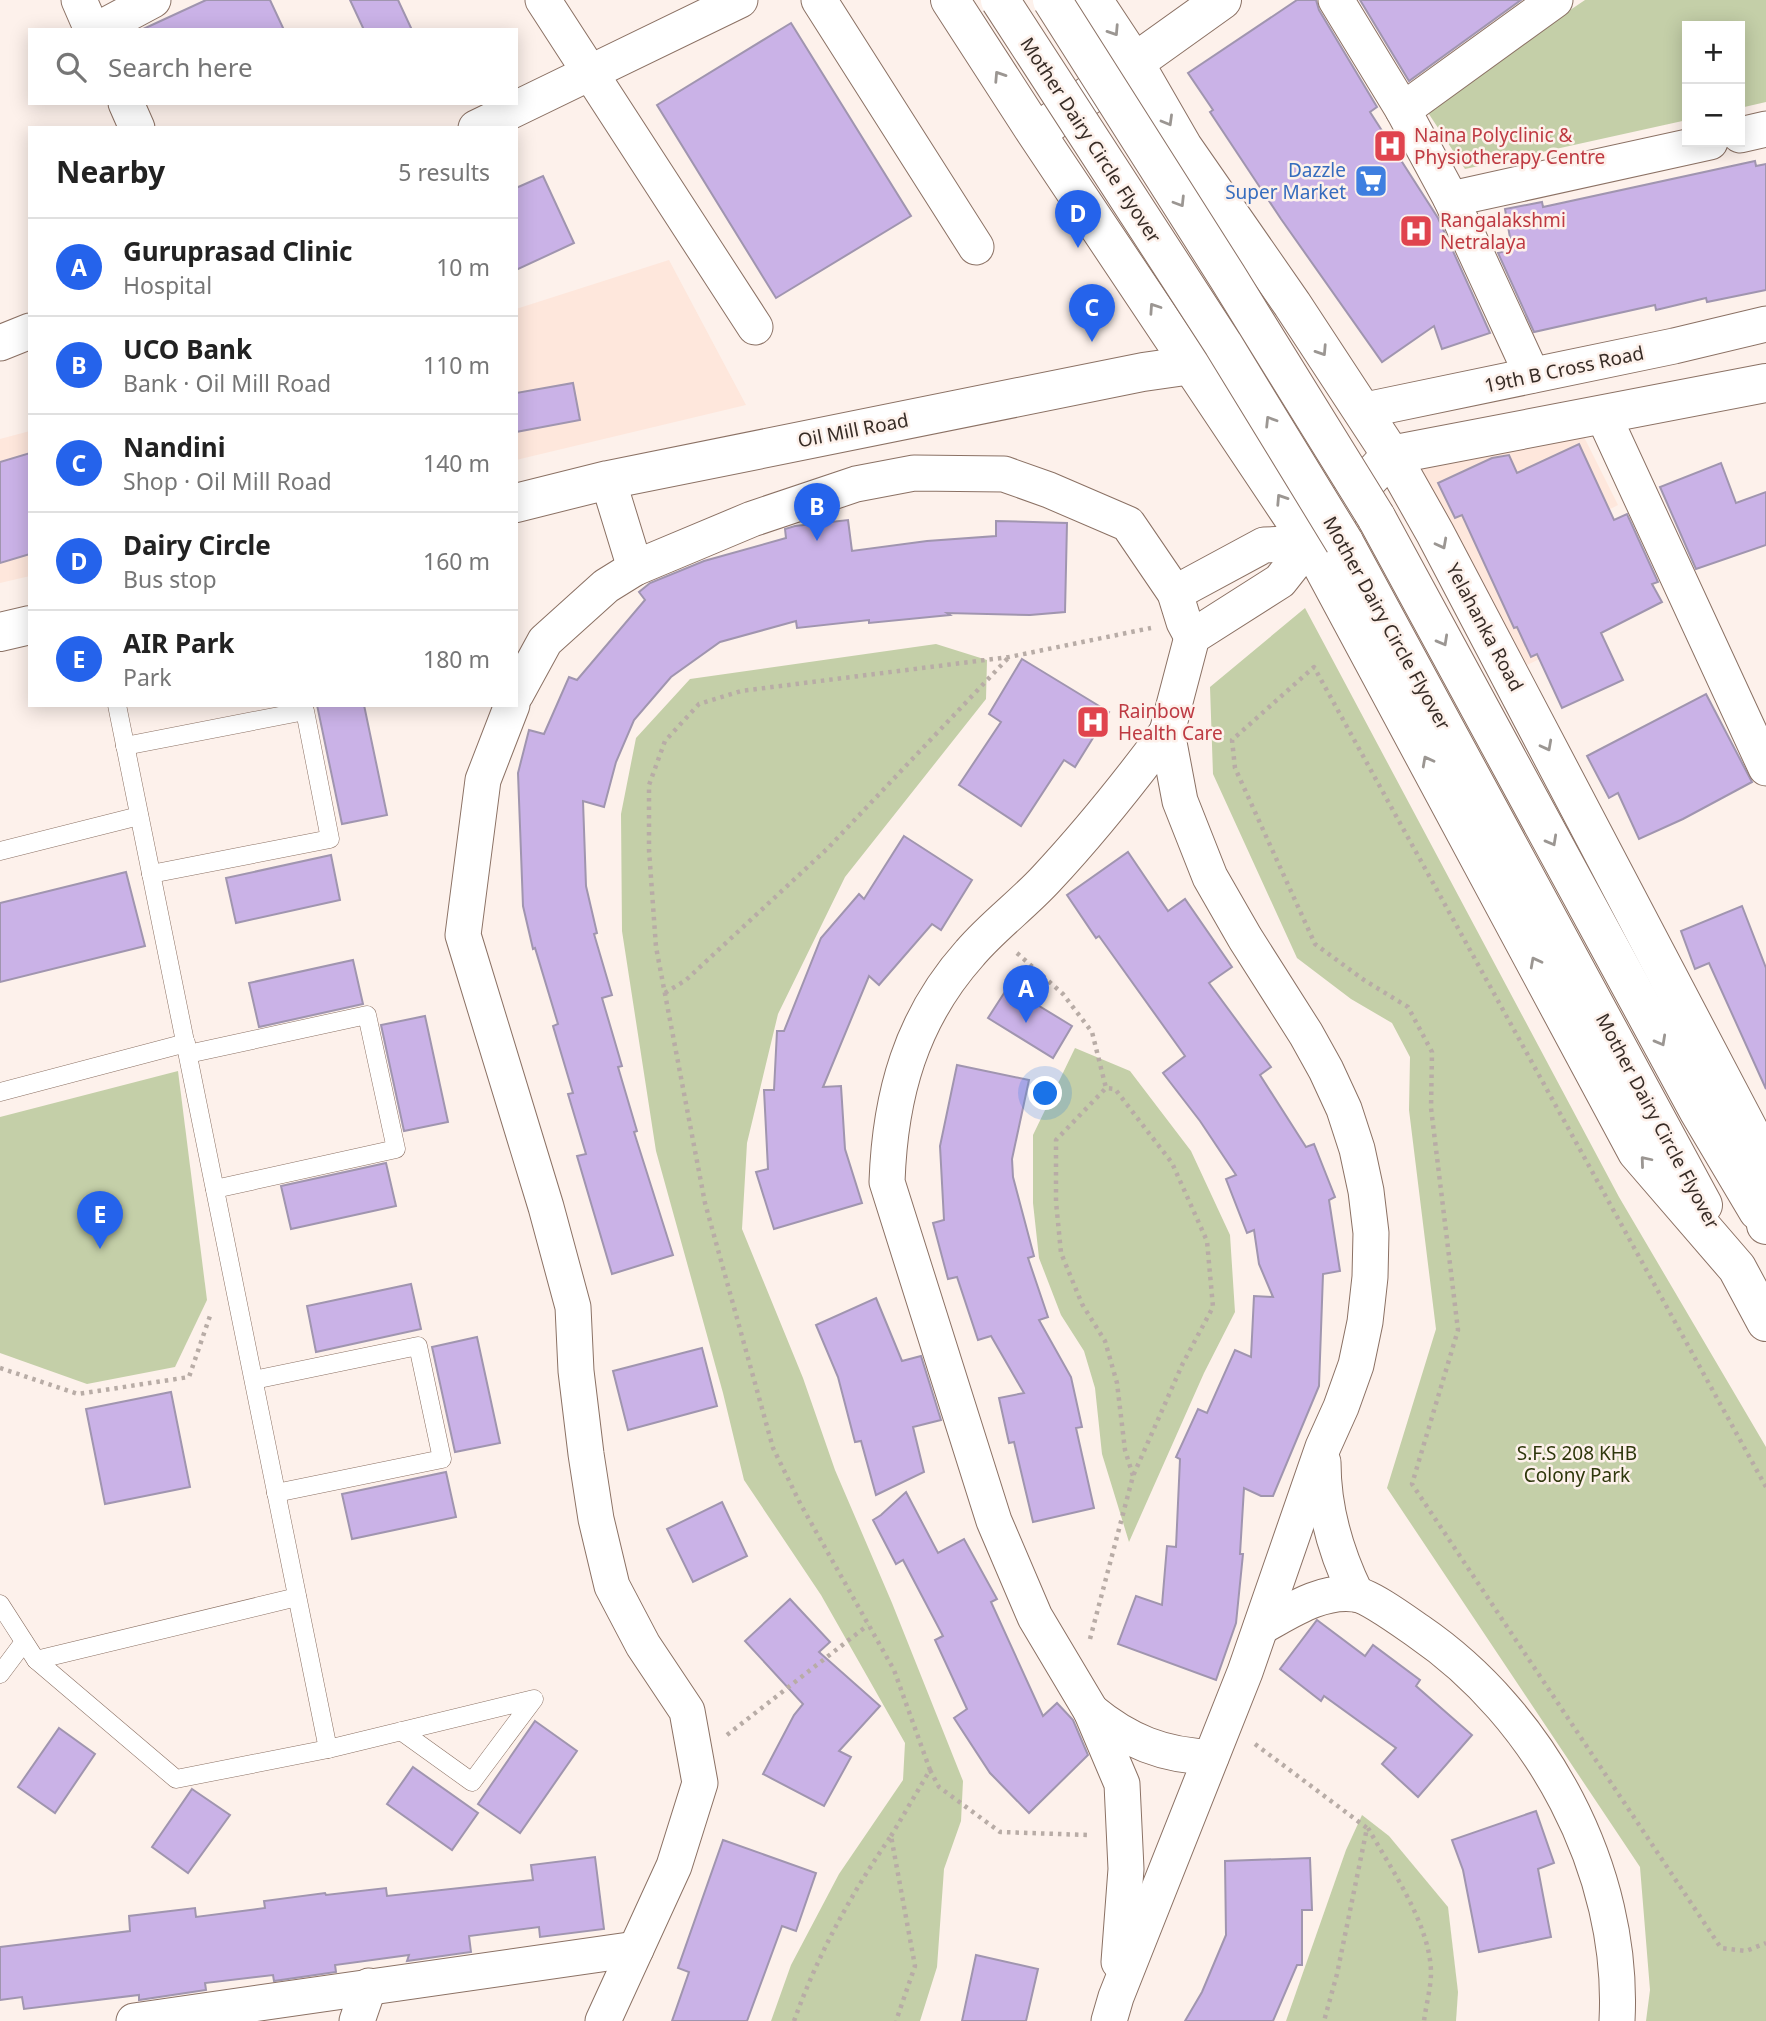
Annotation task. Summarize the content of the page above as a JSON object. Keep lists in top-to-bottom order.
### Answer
{
  "streets": {
    "main road": ["Mother Dairy Circle Flyover", "Oil Mill Road", "Yelahanka Road"],
    "street": ["19th B Cross Road"]
  },
  "crossings": [
    ["Mother Dairy Circle Flyover", "Yelahanka Road"],
    ["19th B Cross Road", "Yelahanka Road"]
  ],
  "parks": ["S.F.S 208 KHB Colony Park"],
  "places": {
    "hospital": ["Naina Polyclinic & Physiotherapy Centre", "Rangalakshmi Netralaya", "Rainbow Health Care"],
    "supermarket": ["Dazzle Super Market"]
  },
  "page": {
    "map_buttons": ["+", "−"],
    "search": "Search here",
    "heading": ["Nearby", "5 results"],
    "pins": [
      "D",
      "C",
      "B",
      "A",
      "E"
    ],
    "list": [
      {
        "mark": "A",
        "name": "Guruprasad Clinic",
        "note": "Hospital",
        "value": "10 m"
      },
      {
        "mark": "B",
        "name": "UCO Bank",
        "note": "Bank · Oil Mill Road",
        "value": "110 m"
      },
      {
        "mark": "C",
        "name": "Nandini",
        "note": "Shop · Oil Mill Road",
        "value": "140 m"
      },
      {
        "mark": "D",
        "name": "Dairy Circle",
        "note": "Bus stop",
        "value": "160 m"
      },
      {
        "mark": "E",
        "name": "AIR Park",
        "note": "Park",
        "value": "180 m"
      }
    ]
  }
}
